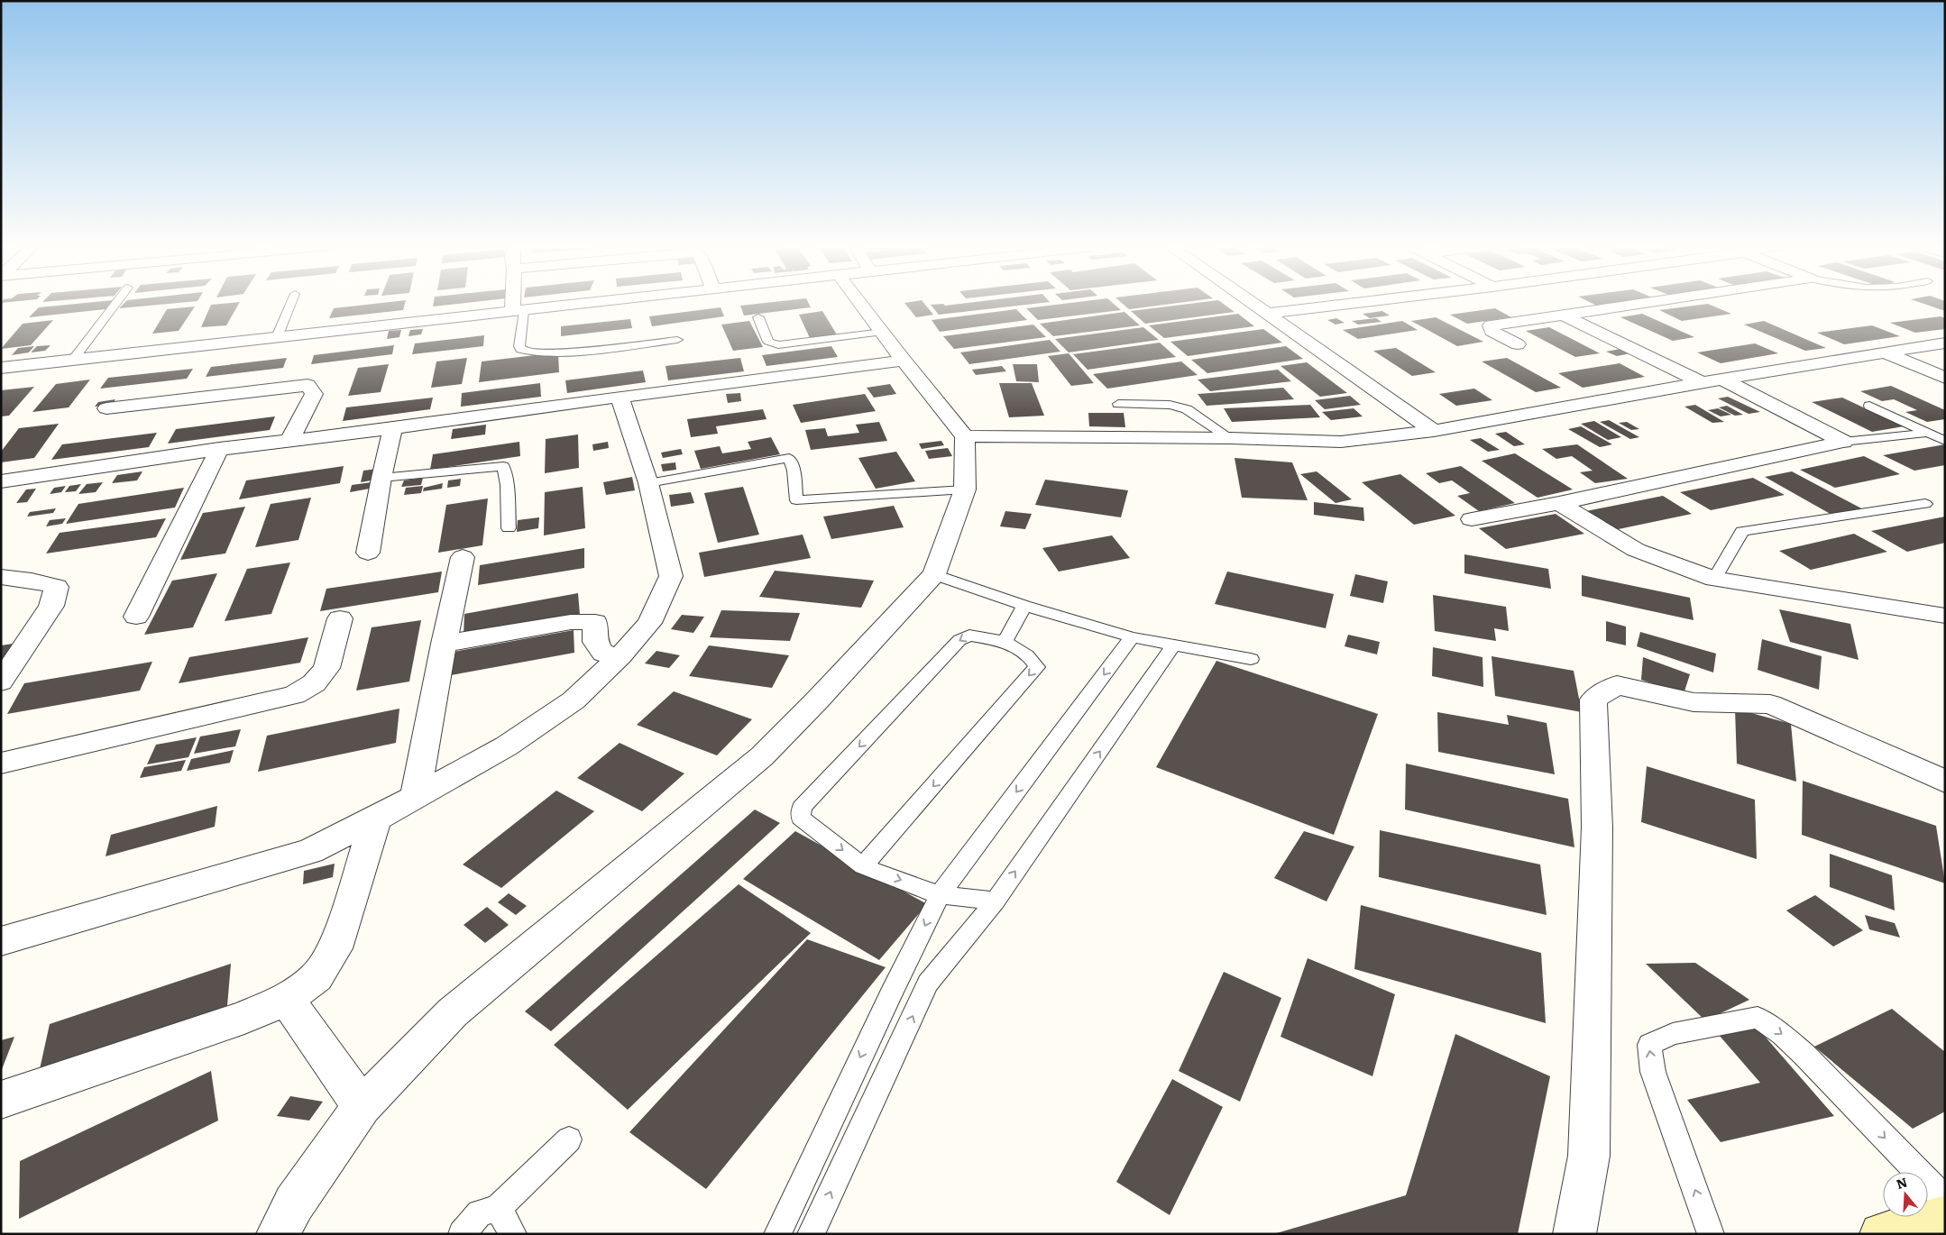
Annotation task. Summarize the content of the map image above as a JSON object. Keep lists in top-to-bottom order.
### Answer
{
  "north": "top"
}
